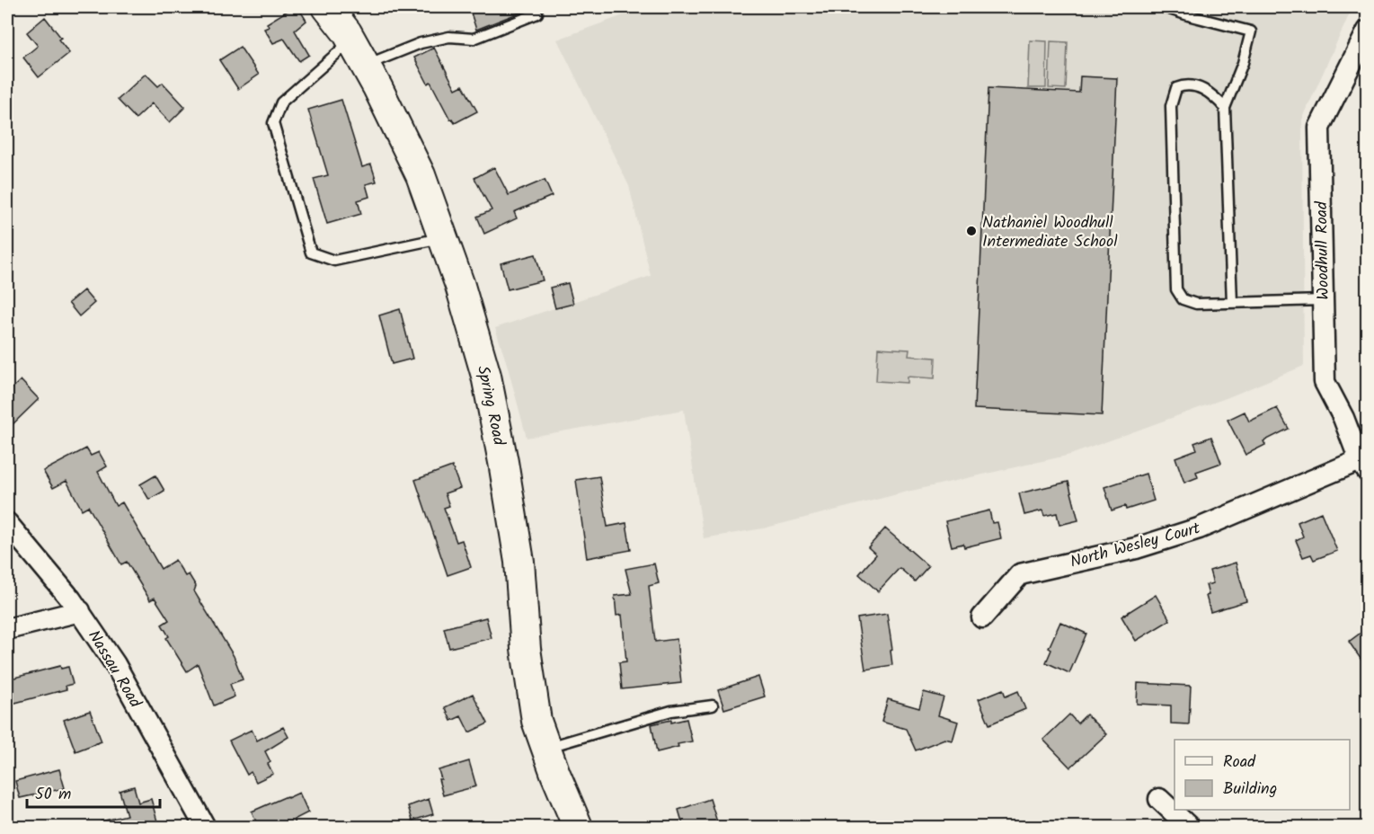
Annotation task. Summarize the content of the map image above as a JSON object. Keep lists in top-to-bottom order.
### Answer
{
  "streets": {
    "main road": ["Spring Road"],
    "street": ["Woodhull Road", "North Wesley Court", "Nassau Road"]
  },
  "crossings": [
    ["Woodhull Road", "North Wesley Court"]
  ],
  "places": ["Nathaniel Woodhull Intermediate School"],
  "legend": ["Road", "Building"],
  "scale_bar": "50 m"
}
